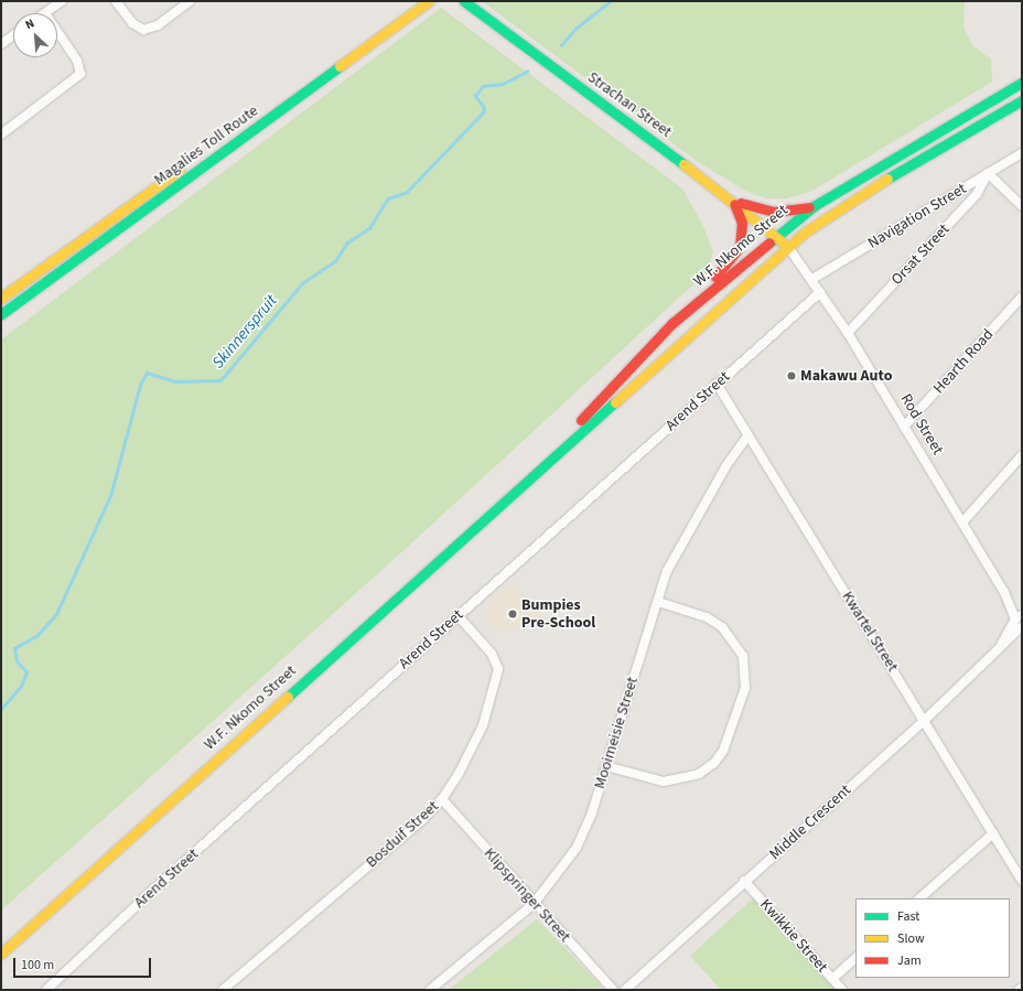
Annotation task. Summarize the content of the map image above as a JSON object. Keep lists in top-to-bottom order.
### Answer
{
  "streets": {
    "main road": [
      "Strachan Street",
      "Magalies Toll Route",
      "W.F. Nkomo Street",
      "Rod Street"
    ],
    "street": [
      "Navigation Street",
      "Orsat Street",
      "Hearth Road",
      "Arend Street",
      "Kwartel Street",
      "Mooimeisie Street",
      "Middle Crescent",
      "Bosduif Street",
      "Klipspringer Street",
      "Kwikkie Street"
    ]
  },
  "crossings": [
    ["Strachan Street", "W.F. Nkomo Street"],
    ["Strachan Street", "Rod Street"],
    ["Navigation Street", "Orsat Street"],
    ["Navigation Street", "Rod Street"],
    ["W.F. Nkomo Street", "Rod Street"],
    ["Orsat Street", "Rod Street"],
    ["Hearth Road", "Rod Street"],
    ["Arend Street", "Rod Street"],
    ["Arend Street", "Kwartel Street"],
    ["Arend Street", "Bosduif Street"],
    ["Rod Street", "Middle Crescent"],
    ["Kwartel Street", "Mooimeisie Street"],
    ["Kwartel Street", "Middle Crescent"],
    ["Mooimeisie Street", "Klipspringer Street"],
    ["Middle Crescent", "Kwikkie Street"],
    ["Bosduif Street", "Klipspringer Street"]
  ],
  "water": ["Skinnerspruit"],
  "places": ["Makawu Auto", "Bumpies Pre-School"],
  "legend": ["Fast", "Slow", "Jam"],
  "scale_bar": "100 m",
  "north": "top left"
}
